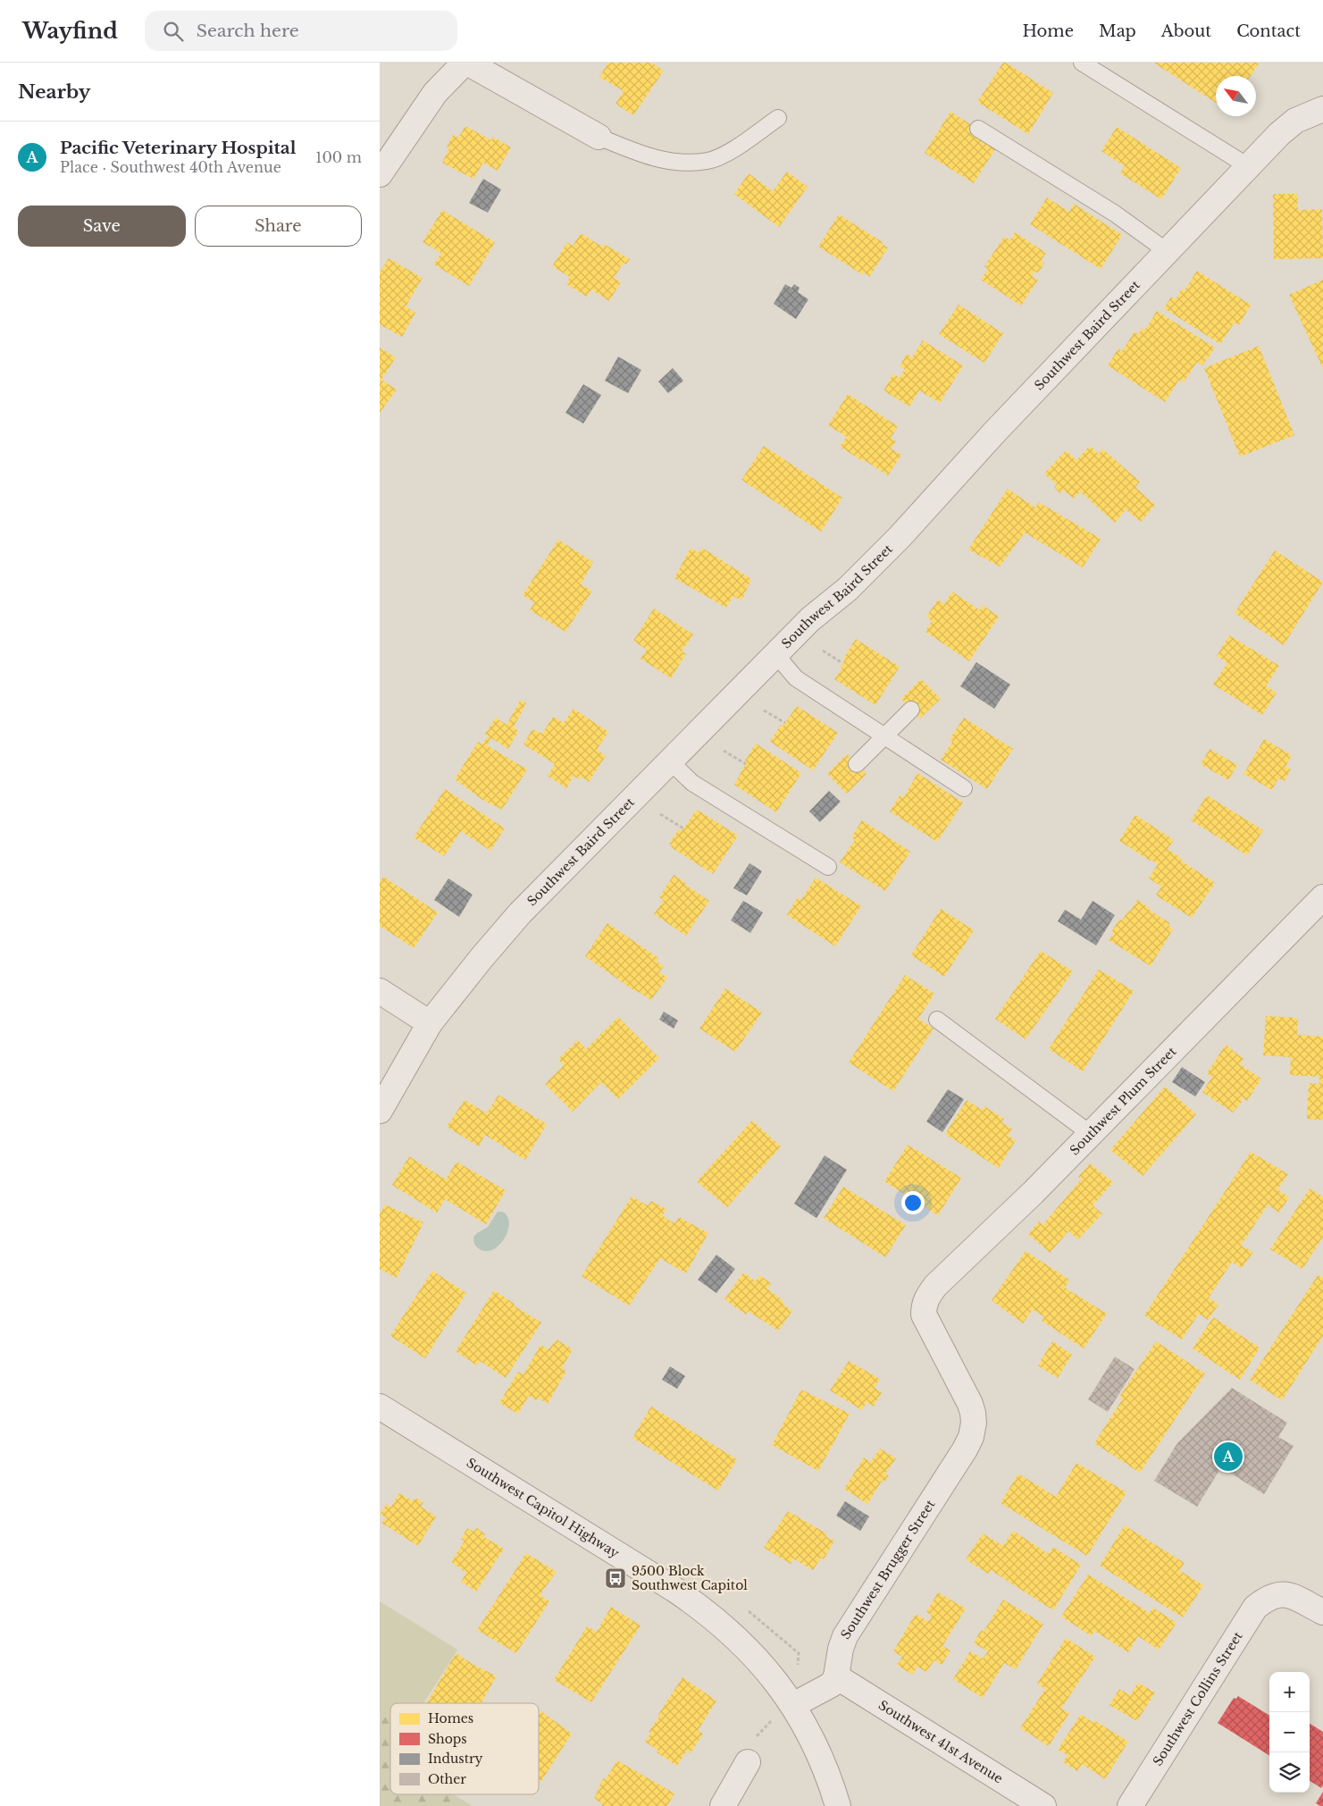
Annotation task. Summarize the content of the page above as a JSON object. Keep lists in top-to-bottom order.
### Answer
{
  "streets": {
    "street": [
      "Southwest Baird Street",
      "Southwest Plum Street",
      "Southwest Capitol Highway",
      "Southwest Brugger Street",
      "Southwest Collins Street",
      "Southwest 41st Avenue"
    ]
  },
  "crossings": [
    ["Southwest Plum Street", "Southwest Brugger Street"],
    ["Southwest Brugger Street", "Southwest 41st Avenue"]
  ],
  "places": {
    "bus stop": ["9500 Block Southwest Capitol"]
  },
  "legend": [
    "Homes",
    "Shops",
    "Industry",
    "Other"
  ],
  "north": "top left",
  "page": {
    "header": "Wayfind",
    "search": "Search here",
    "nav": [
      "Home",
      "Map",
      "About",
      "Contact"
    ],
    "heading": "Nearby",
    "list": [
      {
        "mark": "A",
        "name": "Pacific Veterinary Hospital",
        "note": "Place · Southwest 40th Avenue",
        "value": "100 m"
      }
    ],
    "buttons": ["Save", "Share"],
    "pins": "A",
    "map_buttons": ["+", "−"]
  }
}
